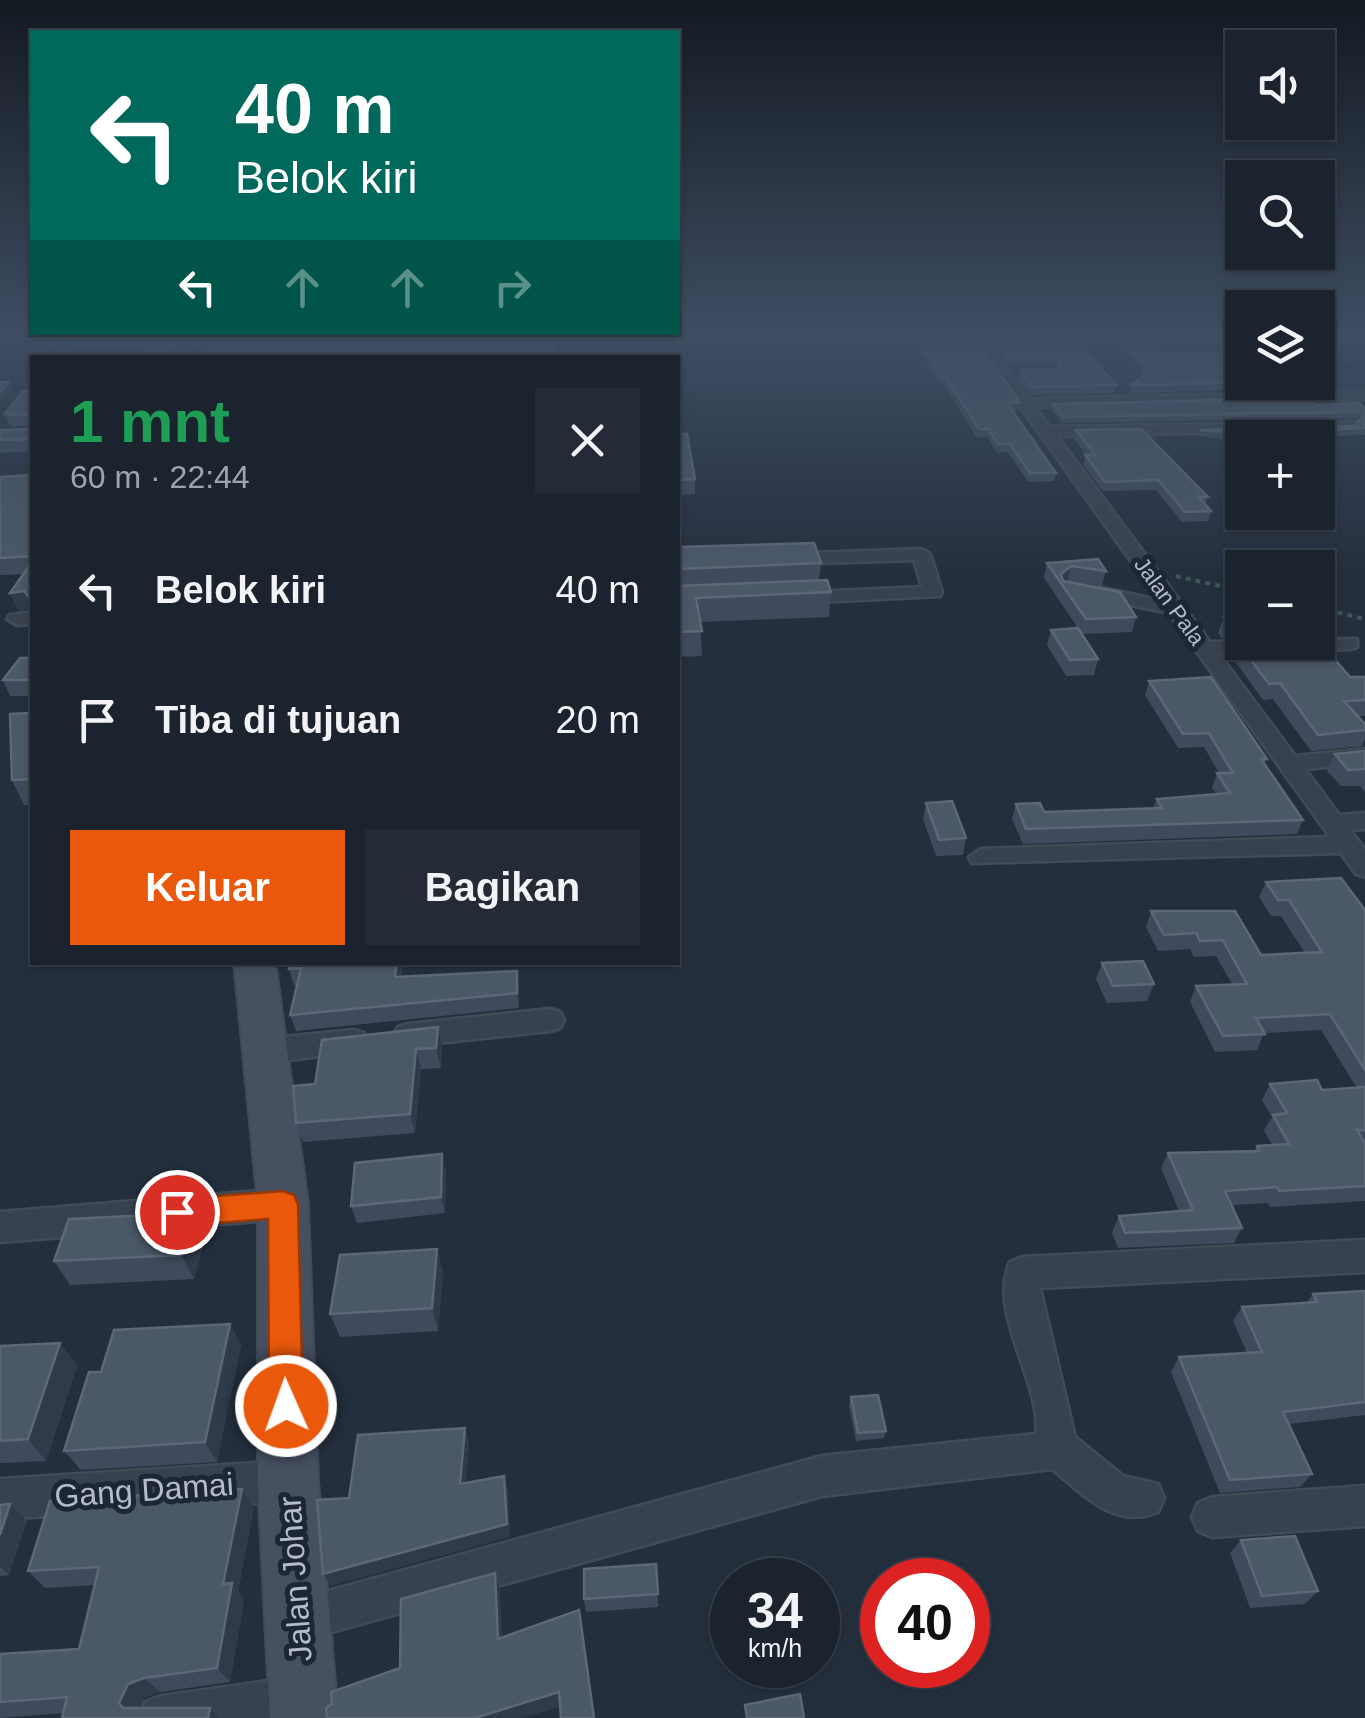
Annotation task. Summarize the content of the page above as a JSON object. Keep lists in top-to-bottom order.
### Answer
{
  "streets": {
    "street": ["Jalan Pala", "Gang Damai", "Jalan Johar"]
  },
  "crossings": [
    ["Gang Damai", "Jalan Johar"]
  ],
  "page": {
    "map_buttons": ["+", "−"],
    "turn": ["40 m", "Belok kiri"],
    "heading": ["1 mnt", "60 m · 22:44"],
    "list": [
      {
        "name": "Belok kiri",
        "value": "40 m"
      },
      {
        "name": "Tiba di tujuan",
        "value": "20 m"
      }
    ],
    "buttons": ["Keluar", "Bagikan"],
    "speed": "34 km/h",
    "limit": "40"
  }
}
